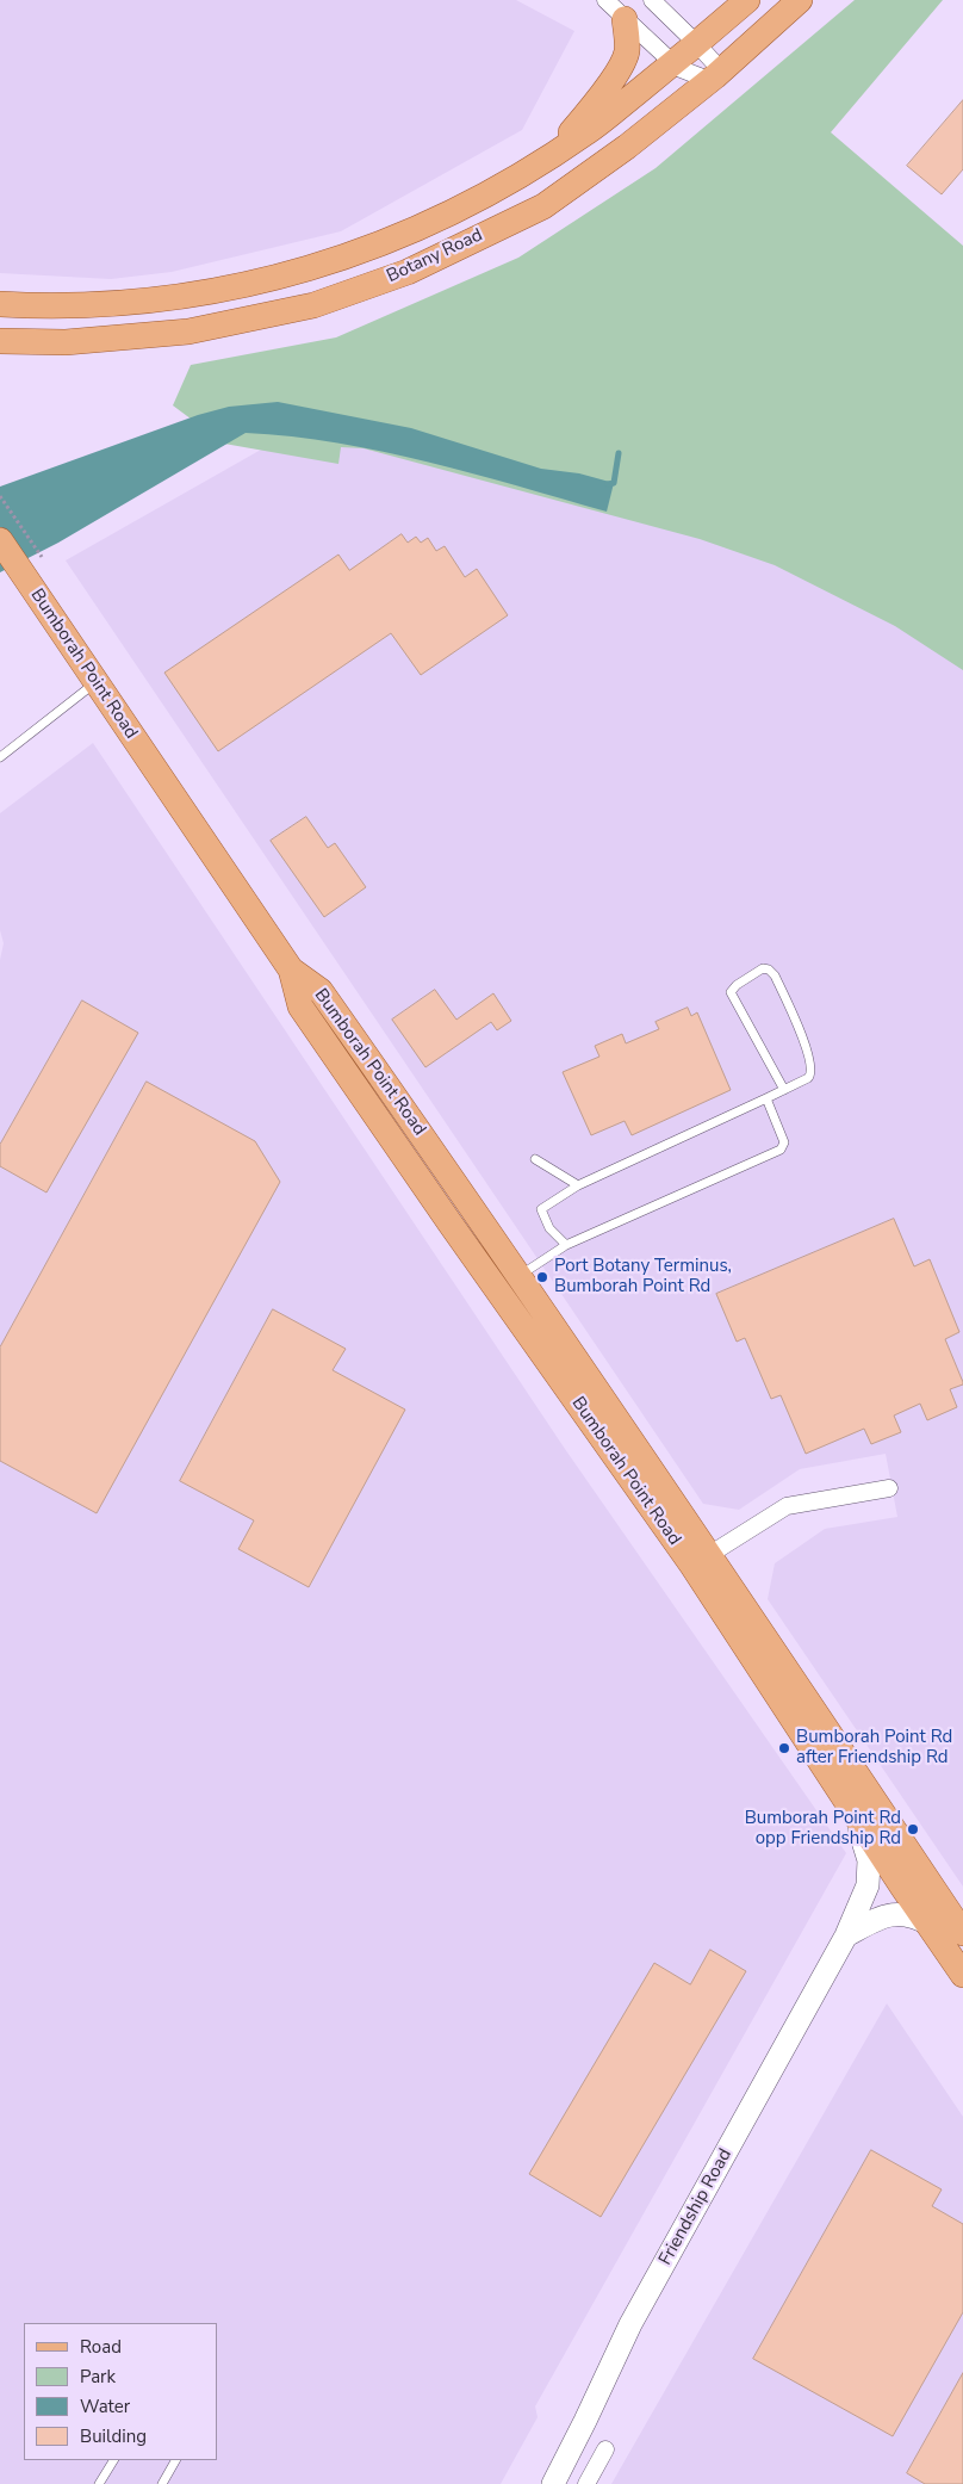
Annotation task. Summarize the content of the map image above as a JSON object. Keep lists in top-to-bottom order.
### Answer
{
  "streets": {
    "main road": ["Botany Road", "Bumborah Point Road"],
    "street": ["Friendship Road"]
  },
  "crossings": [
    ["Bumborah Point Road", "Friendship Road"]
  ],
  "places": ["Port Botany Terminus, Bumborah Point Rd", "Bumborah Point Rd after Friendship Rd", "Bumborah Point Rd opp Friendship Rd"],
  "legend": [
    "Road",
    "Park",
    "Water",
    "Building"
  ]
}
